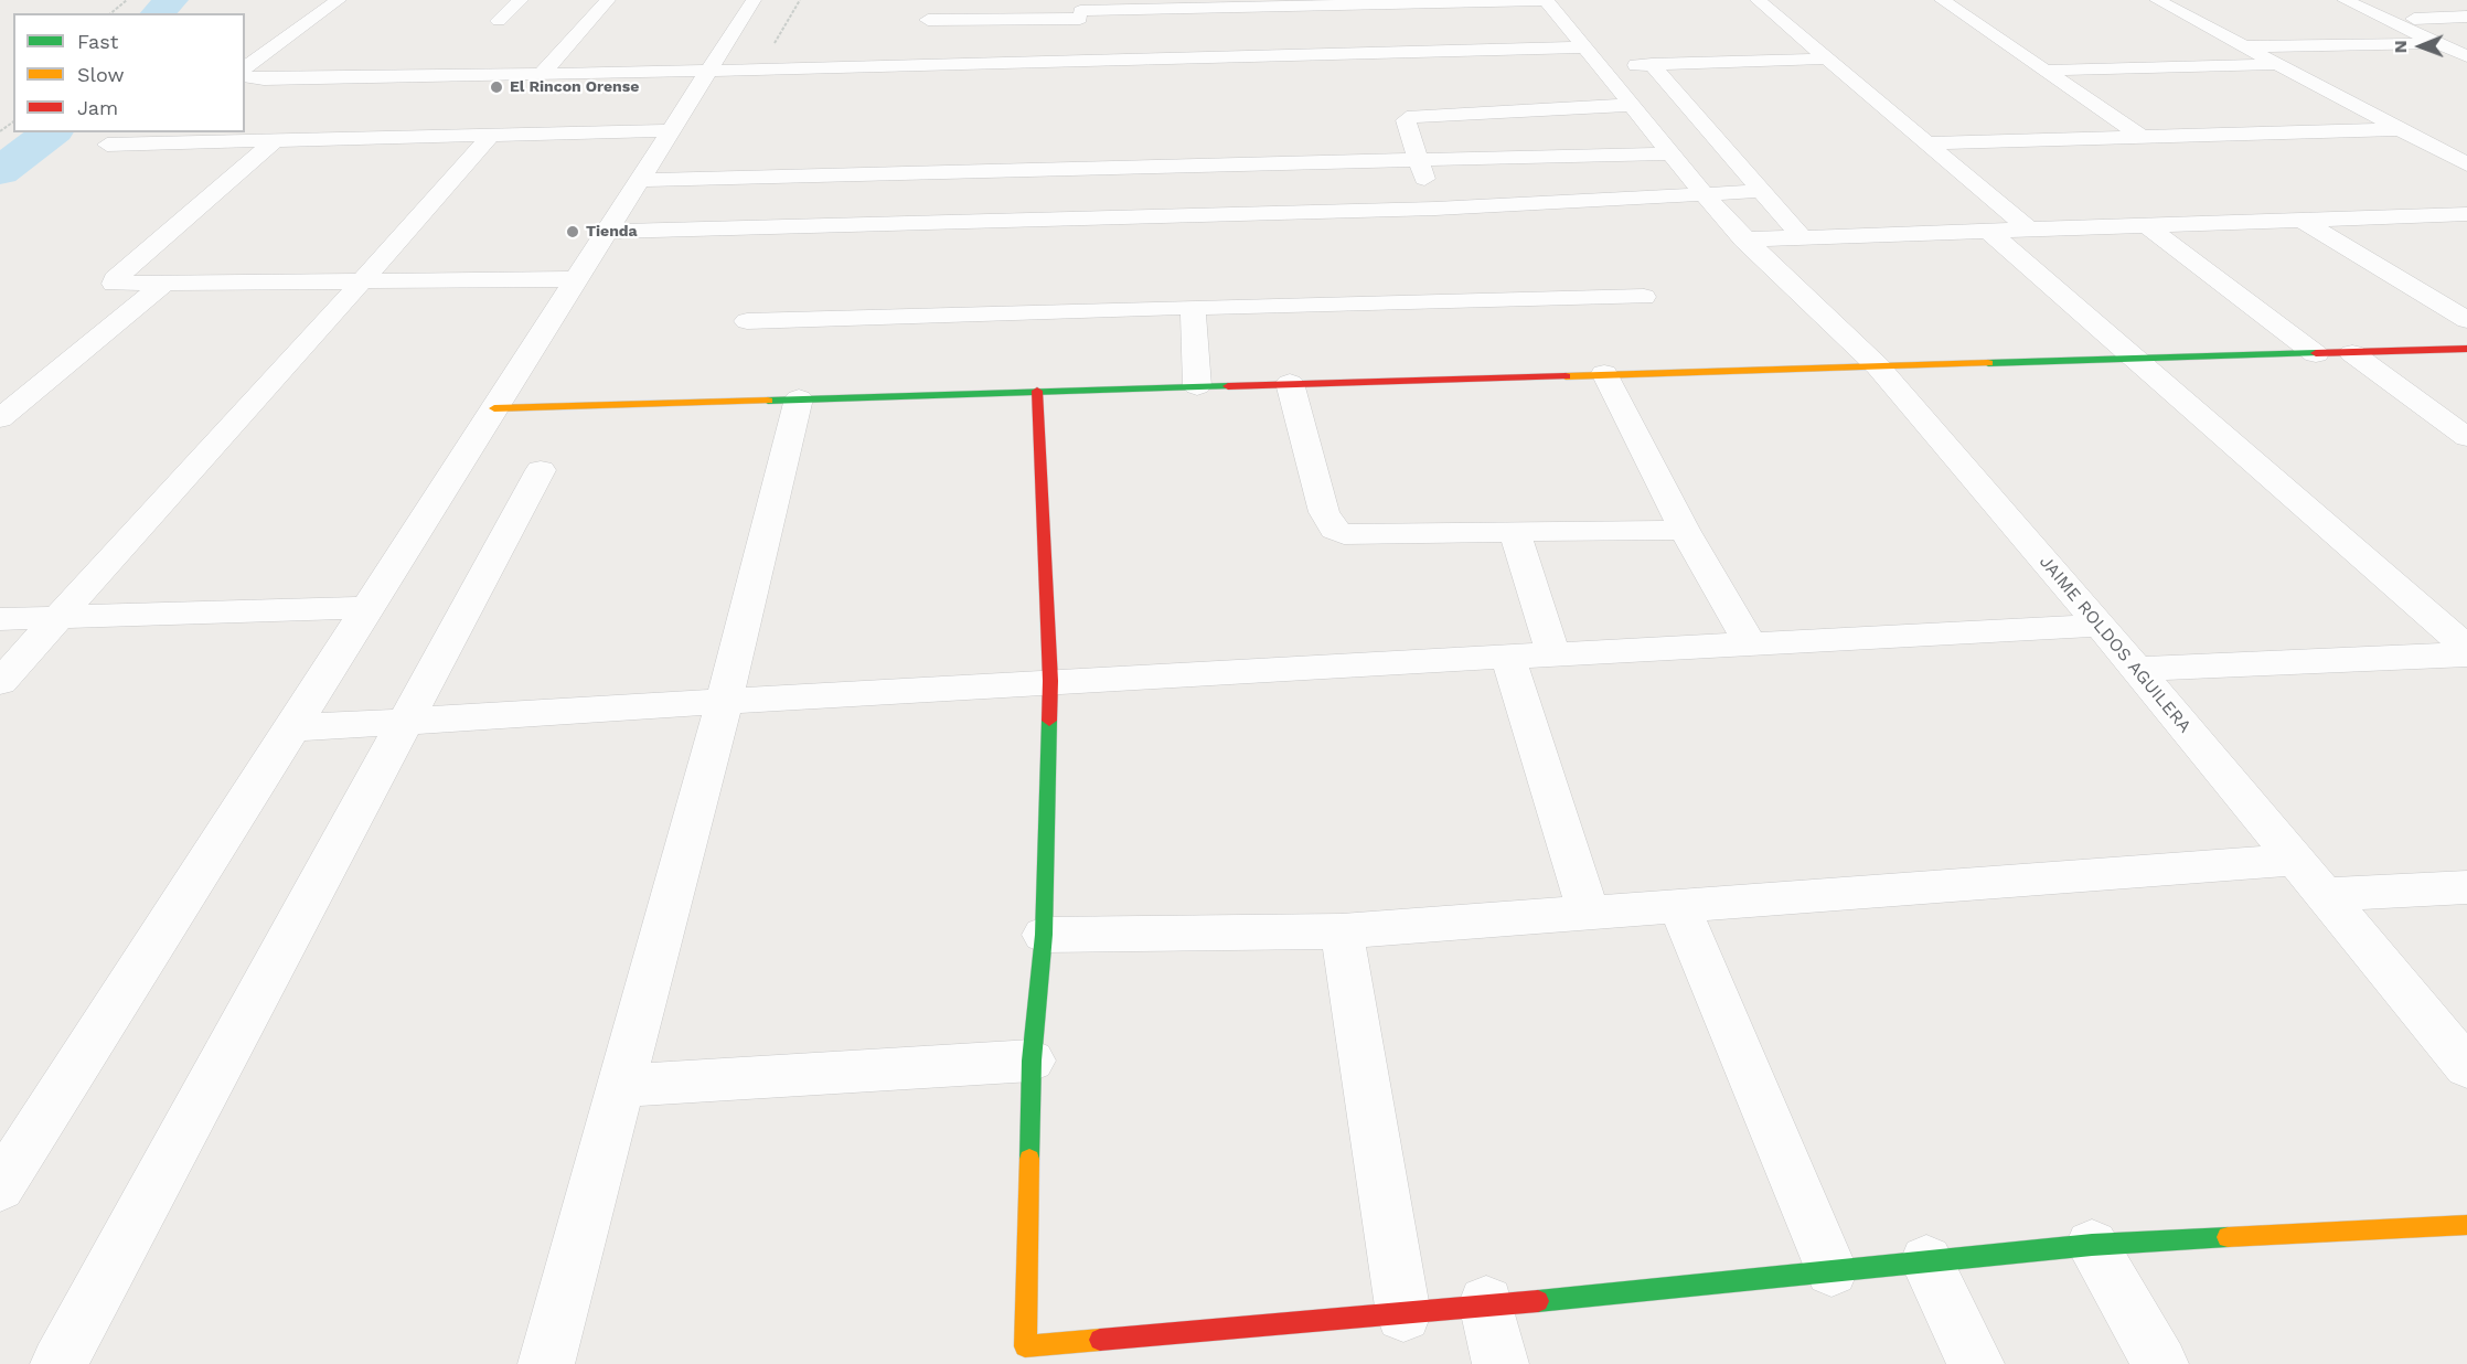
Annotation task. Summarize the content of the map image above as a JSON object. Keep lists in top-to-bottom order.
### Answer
{
  "streets": {
    "street": ["JAIME ROLDOS AGUILERA"]
  },
  "places": ["El Rincon Orense", "Tienda"],
  "legend": ["Fast", "Slow", "Jam"],
  "north": "left"
}
